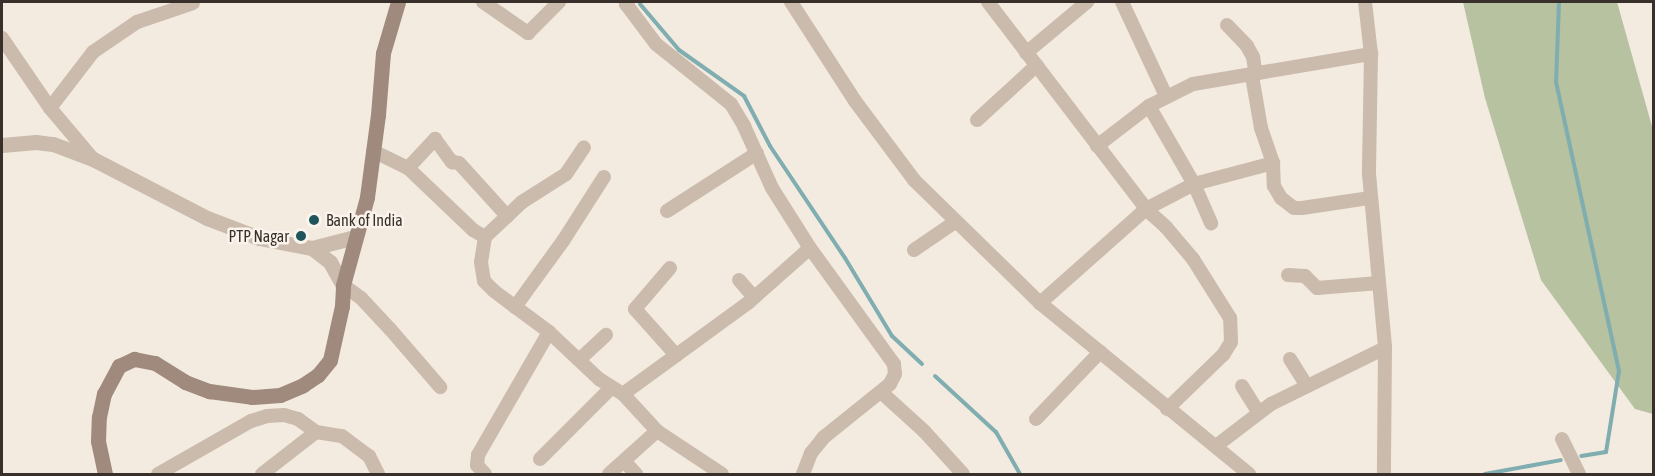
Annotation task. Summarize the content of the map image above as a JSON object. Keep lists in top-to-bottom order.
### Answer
{
  "places": ["Bank of India", "PTP Nagar"]
}
